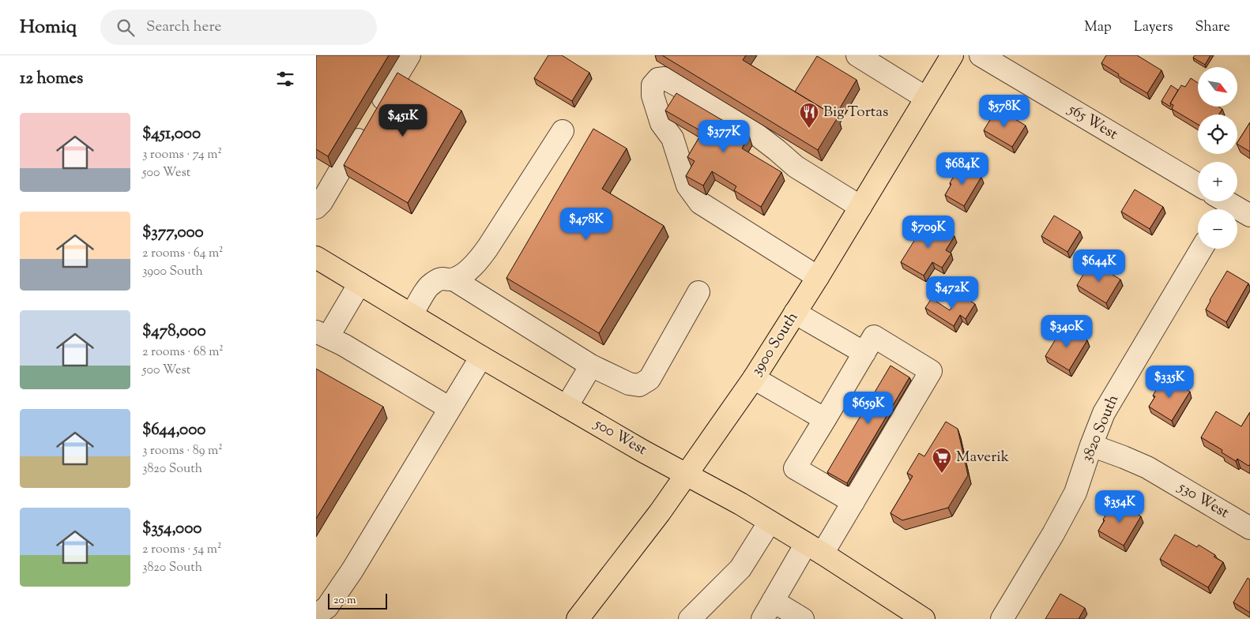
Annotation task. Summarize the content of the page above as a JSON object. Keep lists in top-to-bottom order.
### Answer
{
  "streets": {
    "main road": ["3900 South", "500 West"],
    "street": ["565 West", "3820 South", "530 West"]
  },
  "crossings": [
    ["3900 South", "500 West"],
    ["3820 South", "530 West"]
  ],
  "places": {
    "restaurant": ["Big Tortas"],
    "supermarket": ["Maverik"]
  },
  "scale_bar": "20 m",
  "north": "bottom right",
  "page": {
    "header": "Homiq",
    "search": "Search here",
    "nav": ["Map", "Layers", "Share"],
    "heading": "12 homes",
    "map_buttons": ["+", "−"],
    "price": [
      "$578K",
      "$451K",
      "$377K",
      "$684K",
      "$478K",
      "$709K",
      "$644K",
      "$472K",
      "$340K",
      "$335K",
      "$659K",
      "$354K"
    ],
    "list": [
      {
        "name": "$451,000",
        "note": "3 rooms · 74 m² · 500 West"
      },
      {
        "name": "$377,000",
        "note": "2 rooms · 64 m² · 3900 South"
      },
      {
        "name": "$478,000",
        "note": "2 rooms · 68 m² · 500 West"
      },
      {
        "name": "$644,000",
        "note": "3 rooms · 89 m² · 3820 South"
      },
      {
        "name": "$354,000",
        "note": "2 rooms · 54 m² · 3820 South"
      }
    ],
    "scale": "20 m"
  }
}
